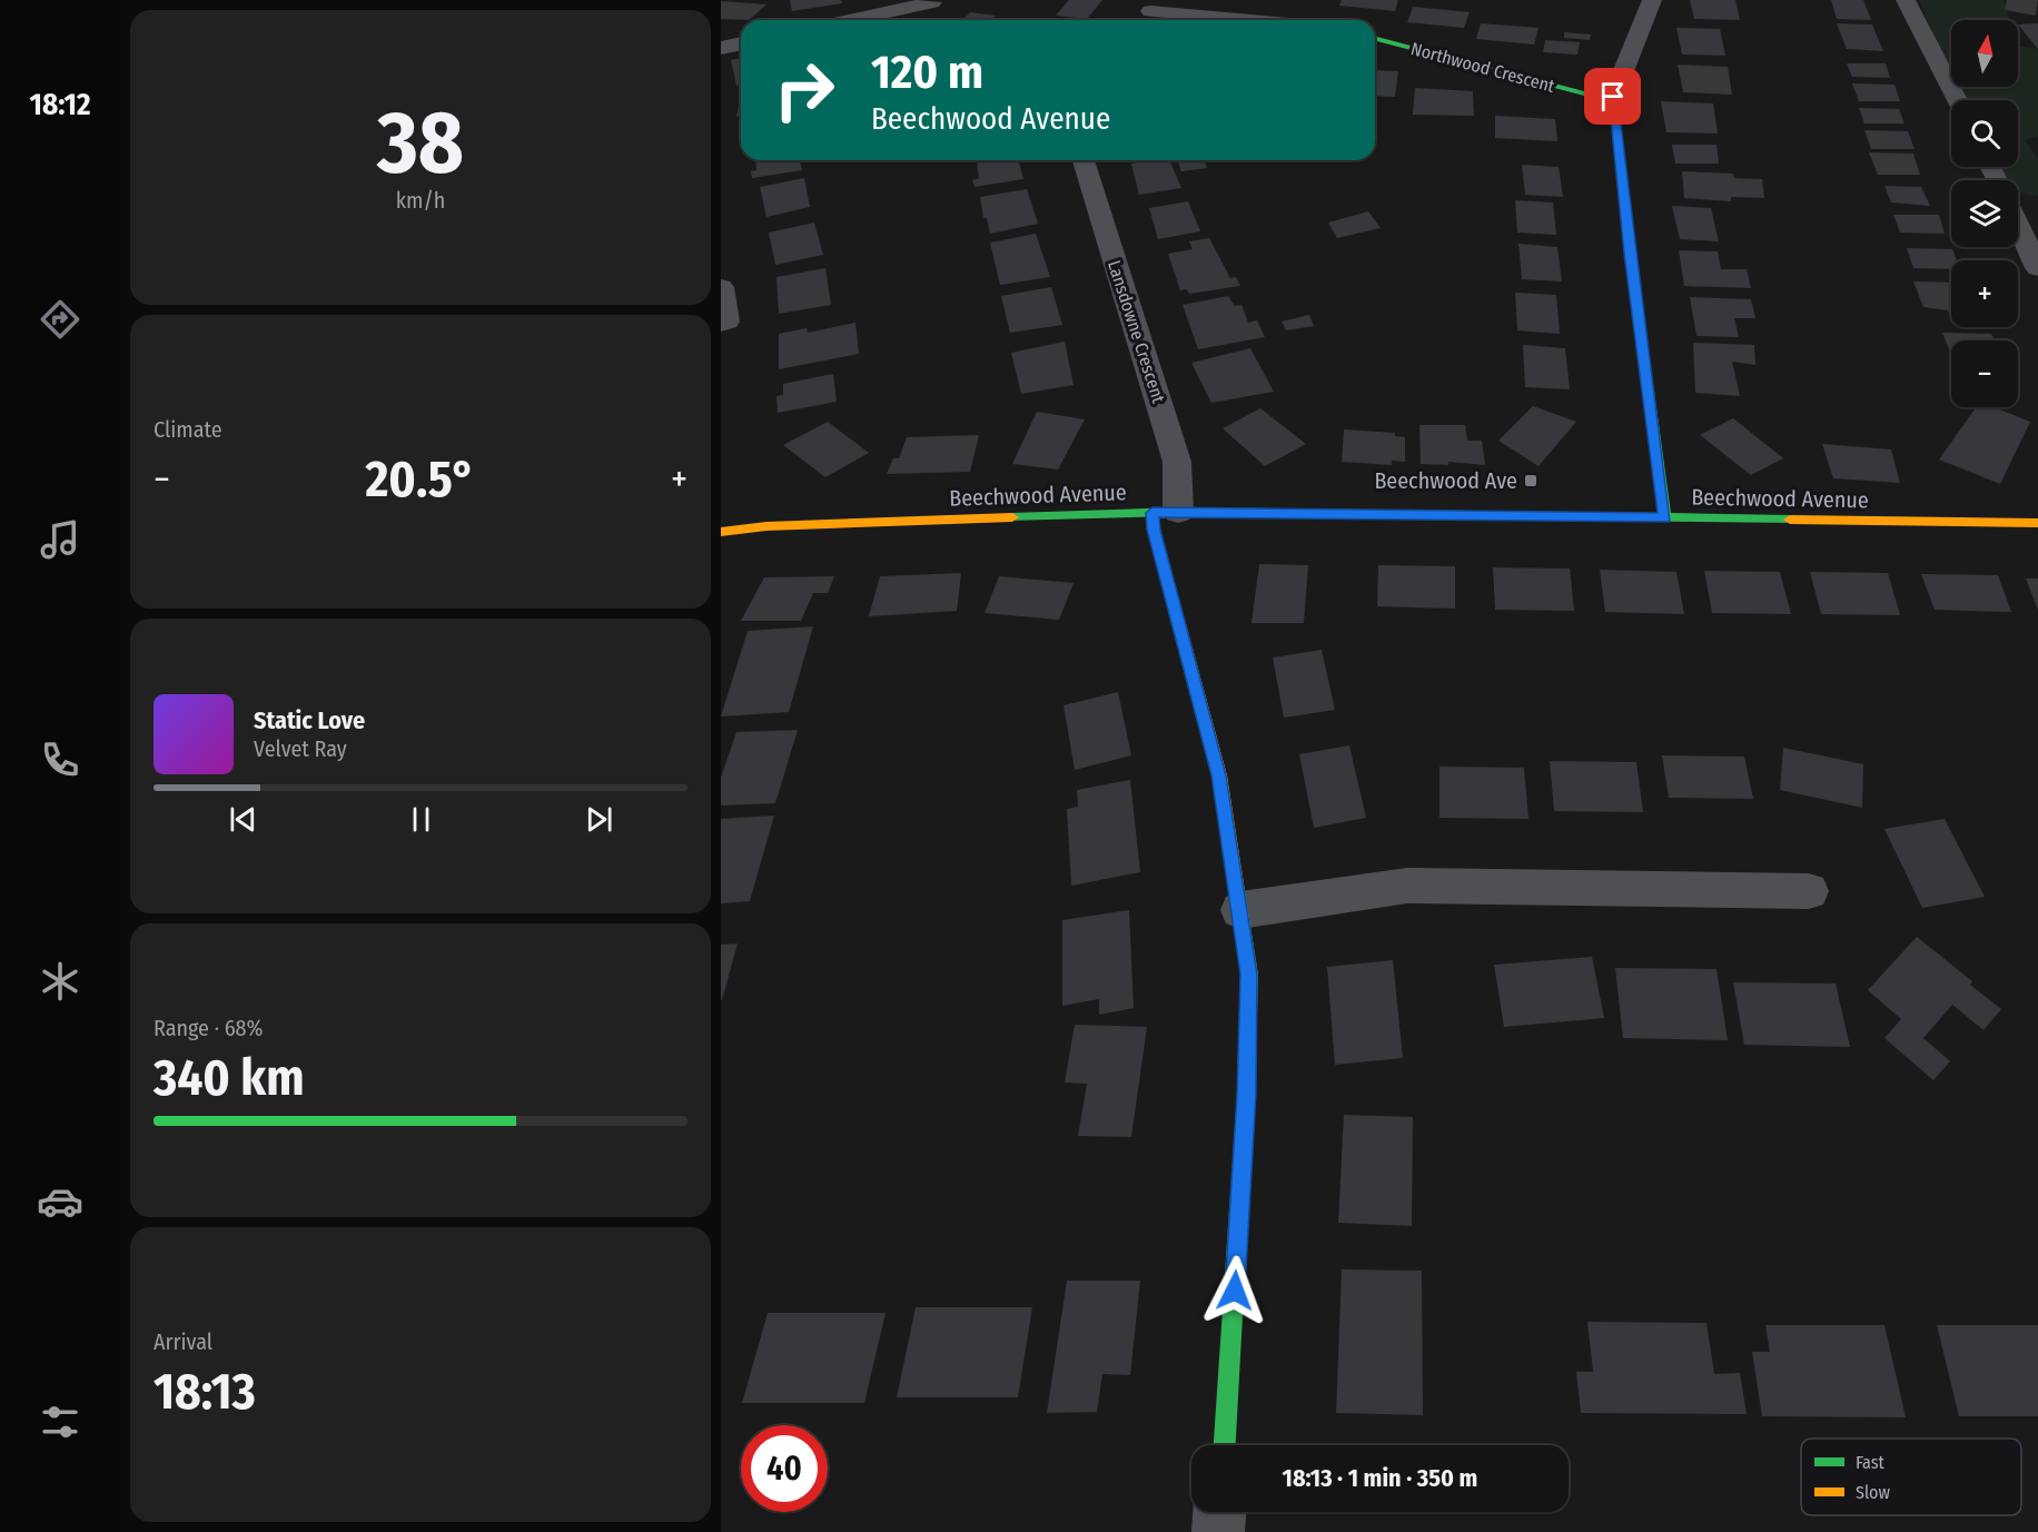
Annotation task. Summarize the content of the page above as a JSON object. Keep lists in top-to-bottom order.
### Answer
{
  "streets": {
    "street": ["Northwood Crescent", "Lansdowne Crescent", "Beechwood Avenue"]
  },
  "crossings": [
    ["Lansdowne Crescent", "Beechwood Avenue"]
  ],
  "places": {
    "transit": ["Beechwood Ave"]
  },
  "legend": ["Fast", "Slow"],
  "north": "top",
  "page": {
    "tabs": "18:12",
    "tile": [
      ["38", "km/h"],
      "Climate",
      ["Range · 68%", "340 km"],
      ["Arrival", "18:13"]
    ],
    "map_buttons": ["+", "−"],
    "turn": ["120 m", "Beechwood Avenue"],
    "heat": ["−", "20.5°", "+"],
    "song": ["Static Love", "Velvet Ray"],
    "limit": "40",
    "trip": "18:13 · 1 min · 350 m"
  }
}
